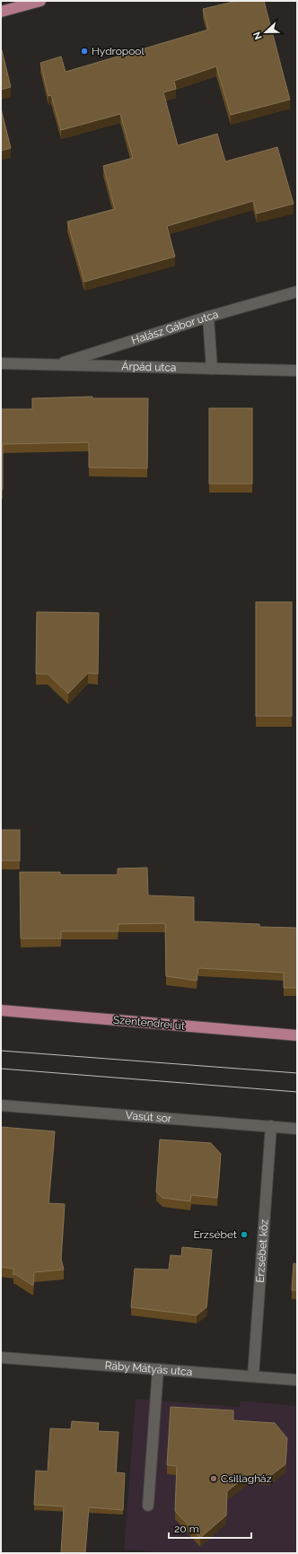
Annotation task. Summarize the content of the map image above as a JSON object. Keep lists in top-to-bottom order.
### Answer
{
  "streets": {
    "main road": ["Szentendrei út"],
    "street": [
      "Halász Gábor utca",
      "Árpád utca",
      "Vasút sor",
      "Erzsébet köz",
      "Ráby Mátyás utca"
    ]
  },
  "crossings": [
    ["Halász Gábor utca", "Árpád utca"],
    ["Vasút sor", "Erzsébet köz"],
    ["Erzsébet köz", "Ráby Mátyás utca"]
  ],
  "places": ["Hydropool", "Erzsébet", "Csillagház"],
  "scale_bar": "20 m",
  "north": "left"
}
